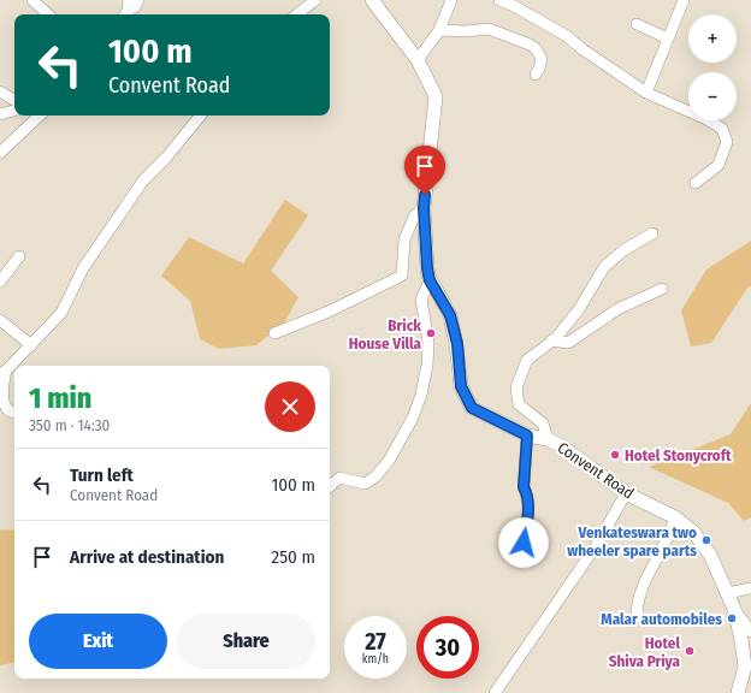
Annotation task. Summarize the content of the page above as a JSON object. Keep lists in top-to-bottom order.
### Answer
{
  "streets": {
    "main road": ["Convent Road"]
  },
  "places": [
    "Brick House Villa",
    "Hotel Stonycroft",
    "Venkateswara two wheeler spare parts",
    "Malar automobiles",
    "Hotel Shiva Priya"
  ],
  "page": {
    "map_buttons": ["+", "−"],
    "turn": ["100 m", "Convent Road"],
    "heading": ["1 min", "350 m · 14:30"],
    "list": [
      {
        "name": "Turn left",
        "note": "Convent Road",
        "value": "100 m"
      },
      {
        "name": "Arrive at destination",
        "value": "250 m"
      }
    ],
    "buttons": ["Exit", "Share"],
    "speed": "27 km/h",
    "limit": "30"
  }
}
